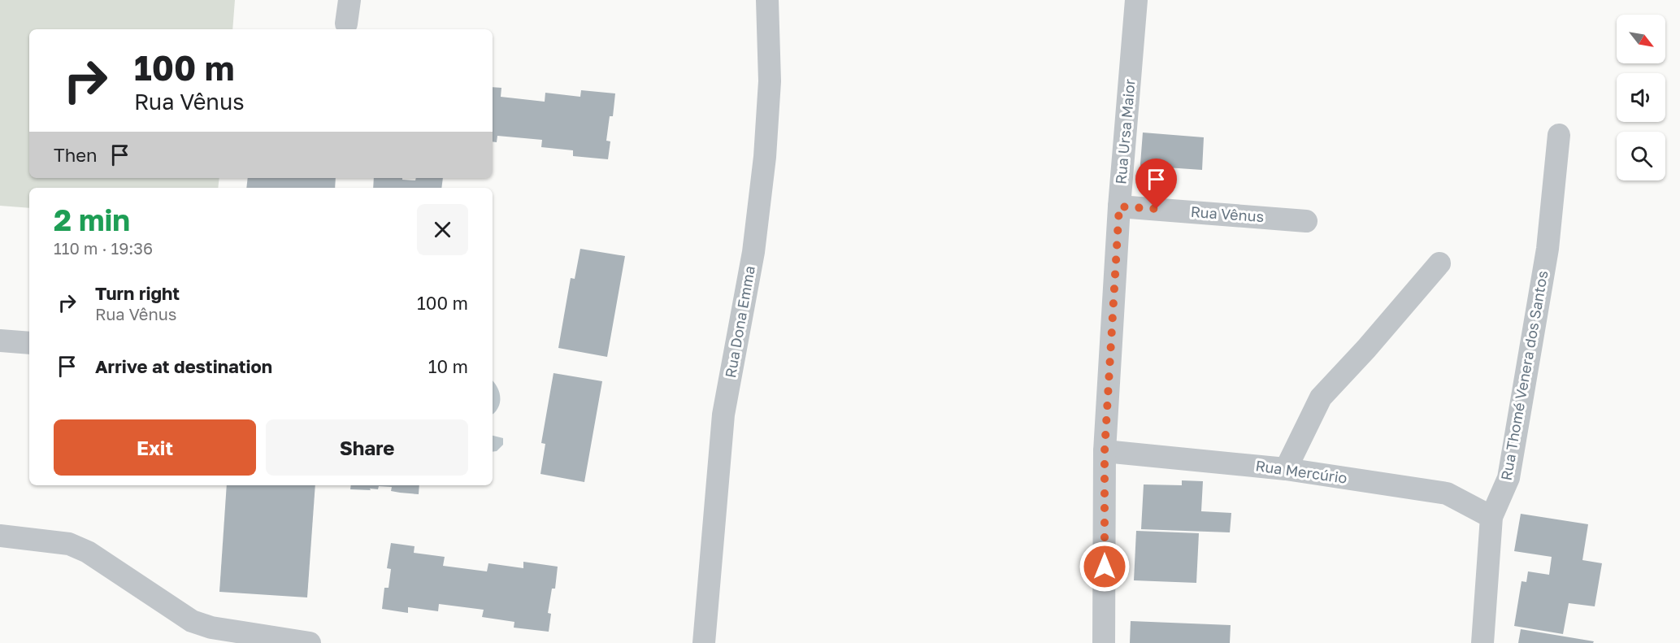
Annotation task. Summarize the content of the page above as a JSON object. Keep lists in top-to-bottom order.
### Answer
{
  "streets": {
    "street": [
      "Rua Ursa Maior",
      "Rua Vênus",
      "Rua Dona Emma",
      "Rua Thomé Venera dos Santos",
      "Rua Mercúrio"
    ]
  },
  "crossings": [
    ["Rua Ursa Maior", "Rua Vênus"],
    ["Rua Ursa Maior", "Rua Mercúrio"],
    ["Rua Thomé Venera dos Santos", "Rua Mercúrio"]
  ],
  "north": "bottom right",
  "page": {
    "turn": ["100 m", "Rua Vênus"],
    "then": "Then",
    "heading": ["2 min", "110 m · 19:36"],
    "list": [
      {
        "name": "Turn right",
        "note": "Rua Vênus",
        "value": "100 m"
      },
      {
        "name": "Arrive at destination",
        "value": "10 m"
      }
    ],
    "buttons": ["Exit", "Share"]
  }
}
